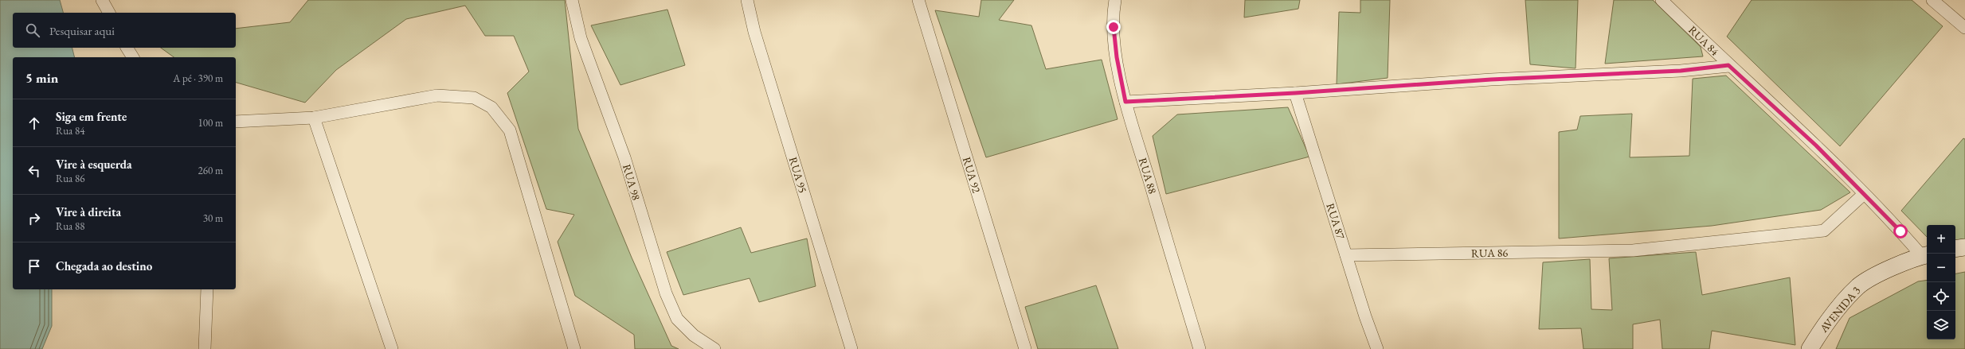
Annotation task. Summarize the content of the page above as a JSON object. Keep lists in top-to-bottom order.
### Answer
{
  "streets": {
    "main road": ["AVENIDA 3"],
    "street": [
      "RUA 84",
      "RUA 95",
      "RUA 92",
      "RUA 88",
      "RUA 98",
      "RUA 87",
      "RUA 86"
    ]
  },
  "crossings": [
    ["RUA 84", "RUA 86"],
    ["RUA 84", "AVENIDA 3"],
    ["RUA 87", "RUA 86"]
  ],
  "page": {
    "search": "Pesquisar aqui",
    "heading": ["5 min", "A pé · 390 m"],
    "list": [
      ["Siga em frente", "Rua 84", "100 m"],
      ["Vire à esquerda", "Rua 86", "260 m"],
      ["Vire à direita", "Rua 88", "30 m"],
      "Chegada ao destino"
    ],
    "map_buttons": ["+", "−"]
  }
}
